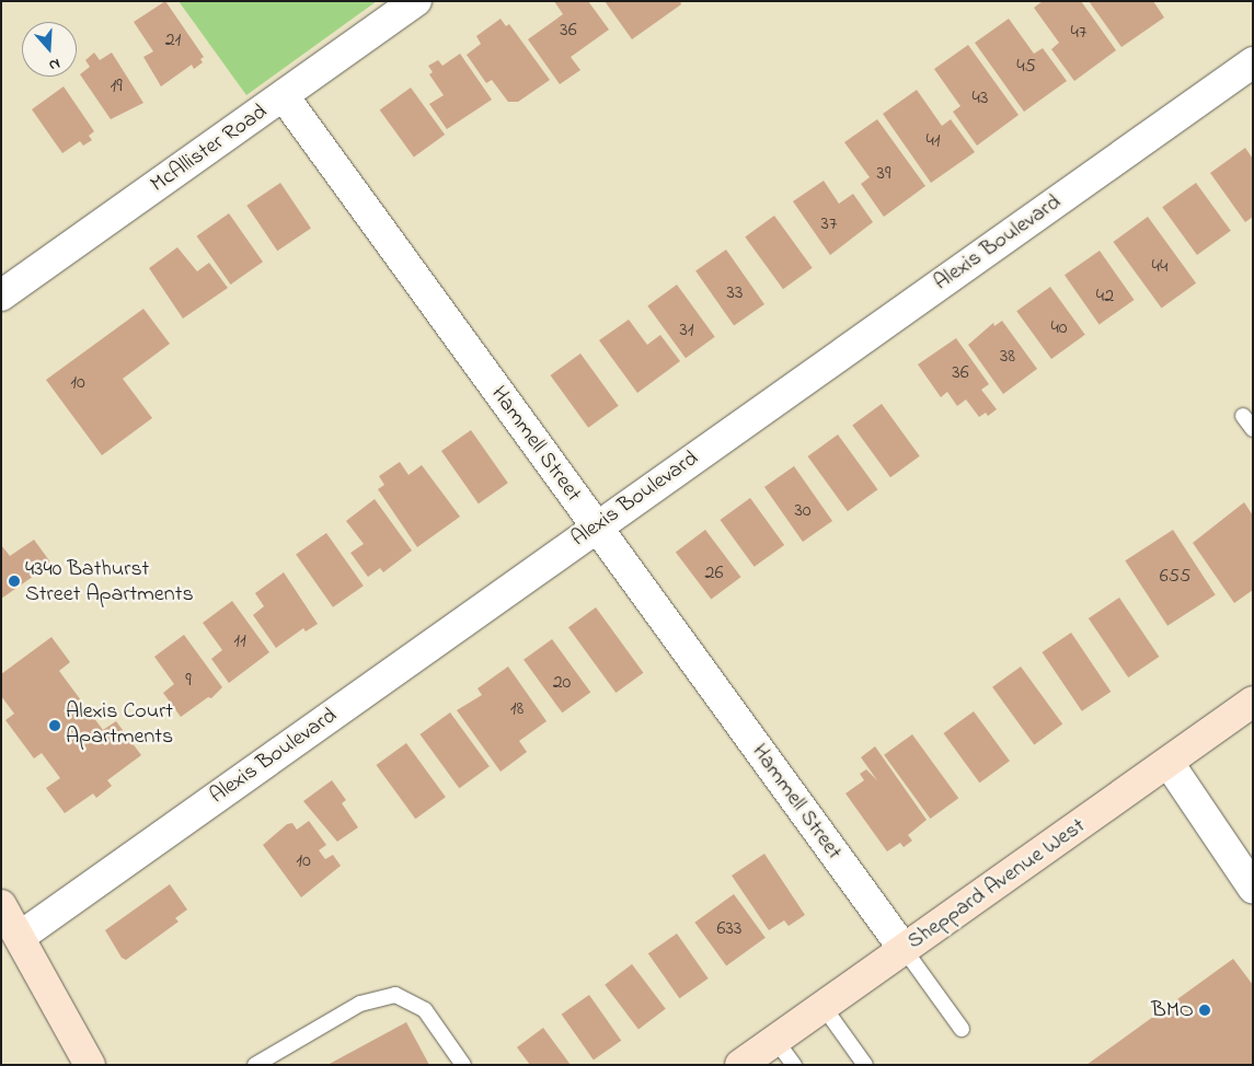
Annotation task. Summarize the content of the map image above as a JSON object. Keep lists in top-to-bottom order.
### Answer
{
  "streets": {
    "main road": ["Sheppard Avenue West"],
    "street": ["McAllister Road", "Alexis Boulevard", "Hammell Street"]
  },
  "crossings": [
    ["McAllister Road", "Hammell Street"],
    ["Alexis Boulevard", "Hammell Street"],
    ["Hammell Street", "Sheppard Avenue West"]
  ],
  "places": ["4340 Bathurst Street Apartments", "Alexis Court Apartments", "BMO"],
  "house_numbers": [
    "36",
    "47",
    "21",
    "45",
    "19",
    "43",
    "41",
    "39",
    "37",
    "44",
    "33",
    "42",
    "40",
    "31",
    "38",
    "36",
    "10",
    "30",
    "26",
    "655",
    "11",
    "9",
    "20",
    "18",
    "10",
    "633"
  ],
  "north": "bottom"
}
